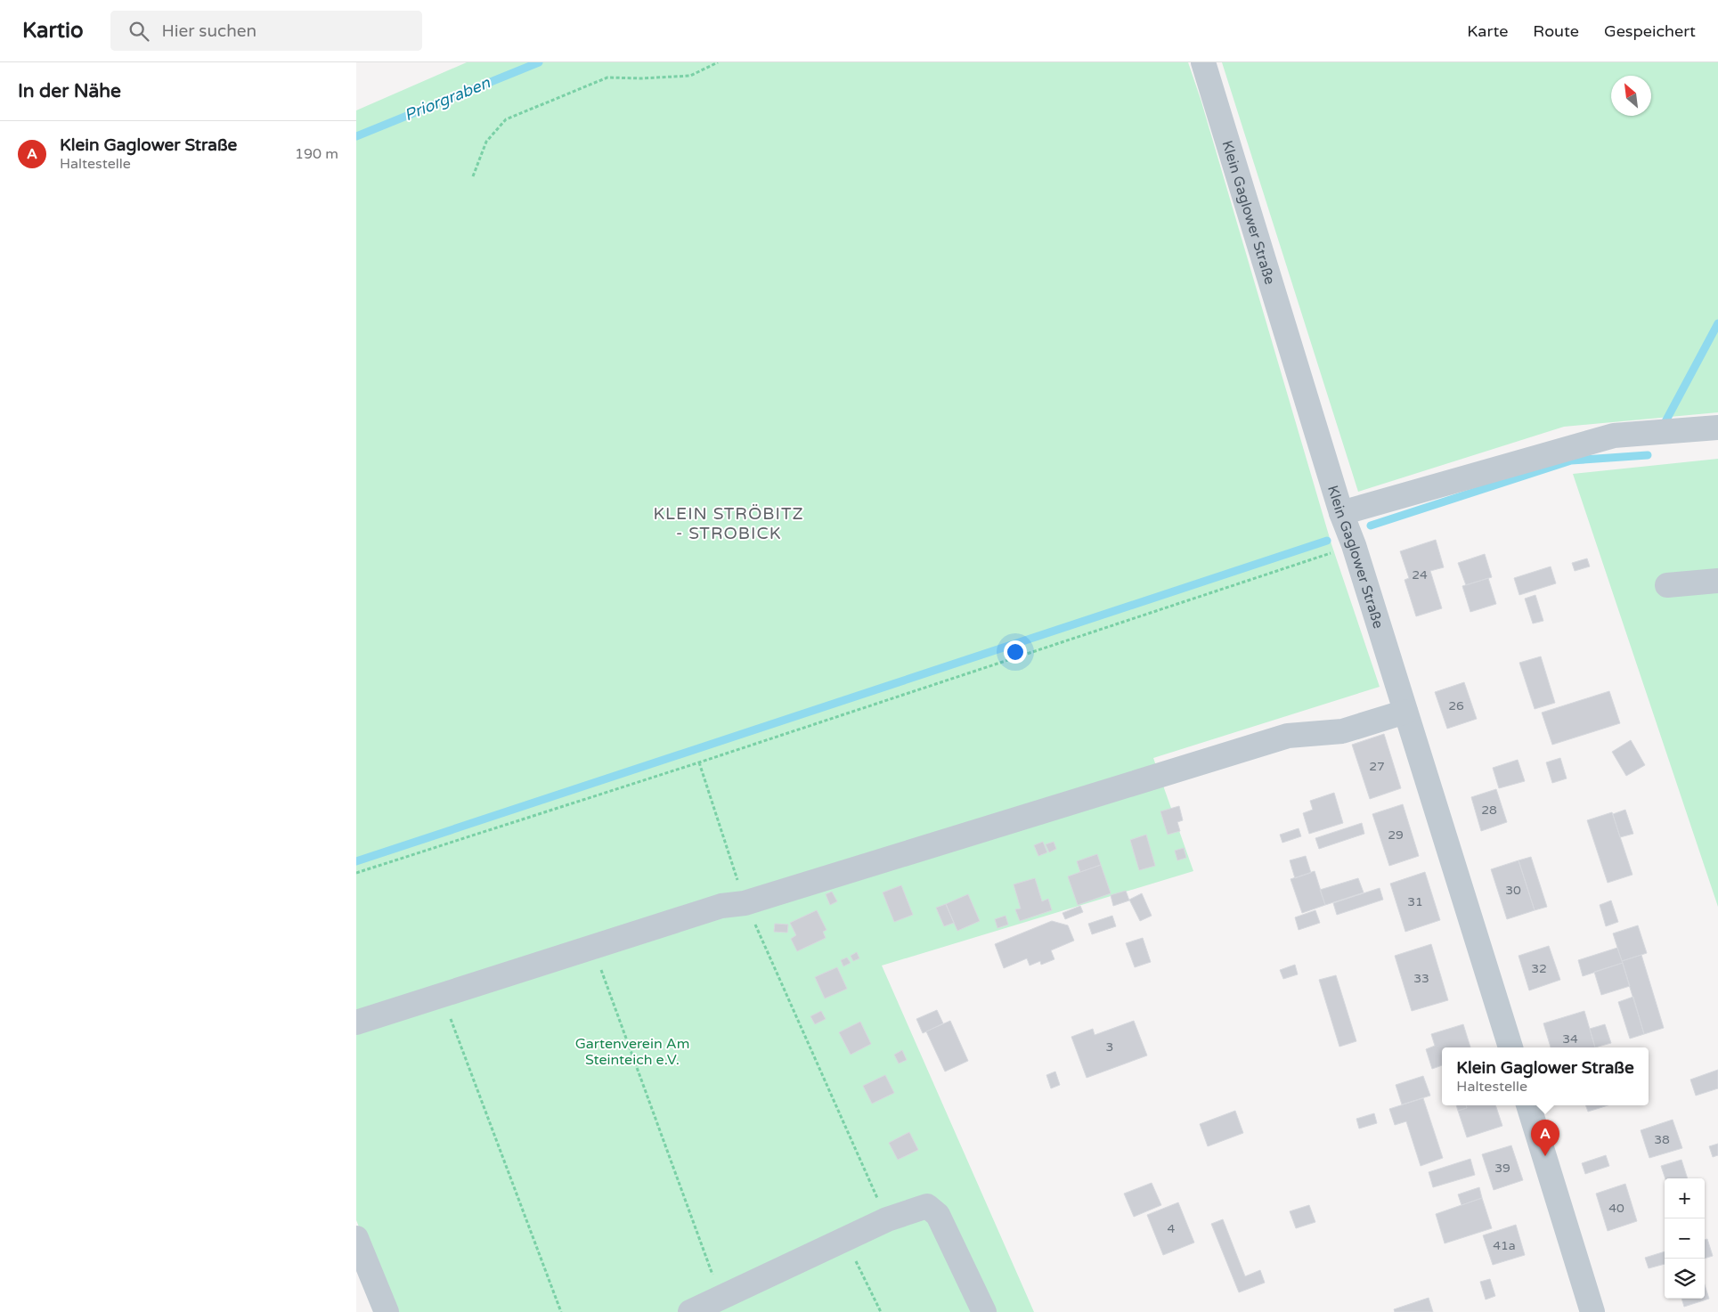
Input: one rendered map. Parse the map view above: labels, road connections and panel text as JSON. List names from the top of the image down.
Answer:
{
  "streets": {
    "street": ["Klein Gaglower Straße"]
  },
  "districts": ["KLEIN STRÖBITZ - STROBICK"],
  "water": ["Priorgraben"],
  "parks": ["Gartenverein Am Steinteich e.V."],
  "house_numbers": [
    "24",
    "26",
    "27",
    "28",
    "29",
    "30",
    "31",
    "32",
    "33",
    "34",
    "3",
    "38",
    "39",
    "40",
    "4",
    "41a"
  ],
  "north": "top left",
  "page": {
    "header": "Kartio",
    "search": "Hier suchen",
    "nav": ["Karte", "Route", "Gespeichert"],
    "heading": "In der Nähe",
    "list": [
      {
        "mark": "A",
        "name": "Klein Gaglower Straße",
        "note": "Haltestelle",
        "value": "190 m"
      }
    ],
    "popup": ["Klein Gaglower Straße", "Haltestelle"],
    "pins": "A",
    "map_buttons": ["+", "−"]
  }
}
